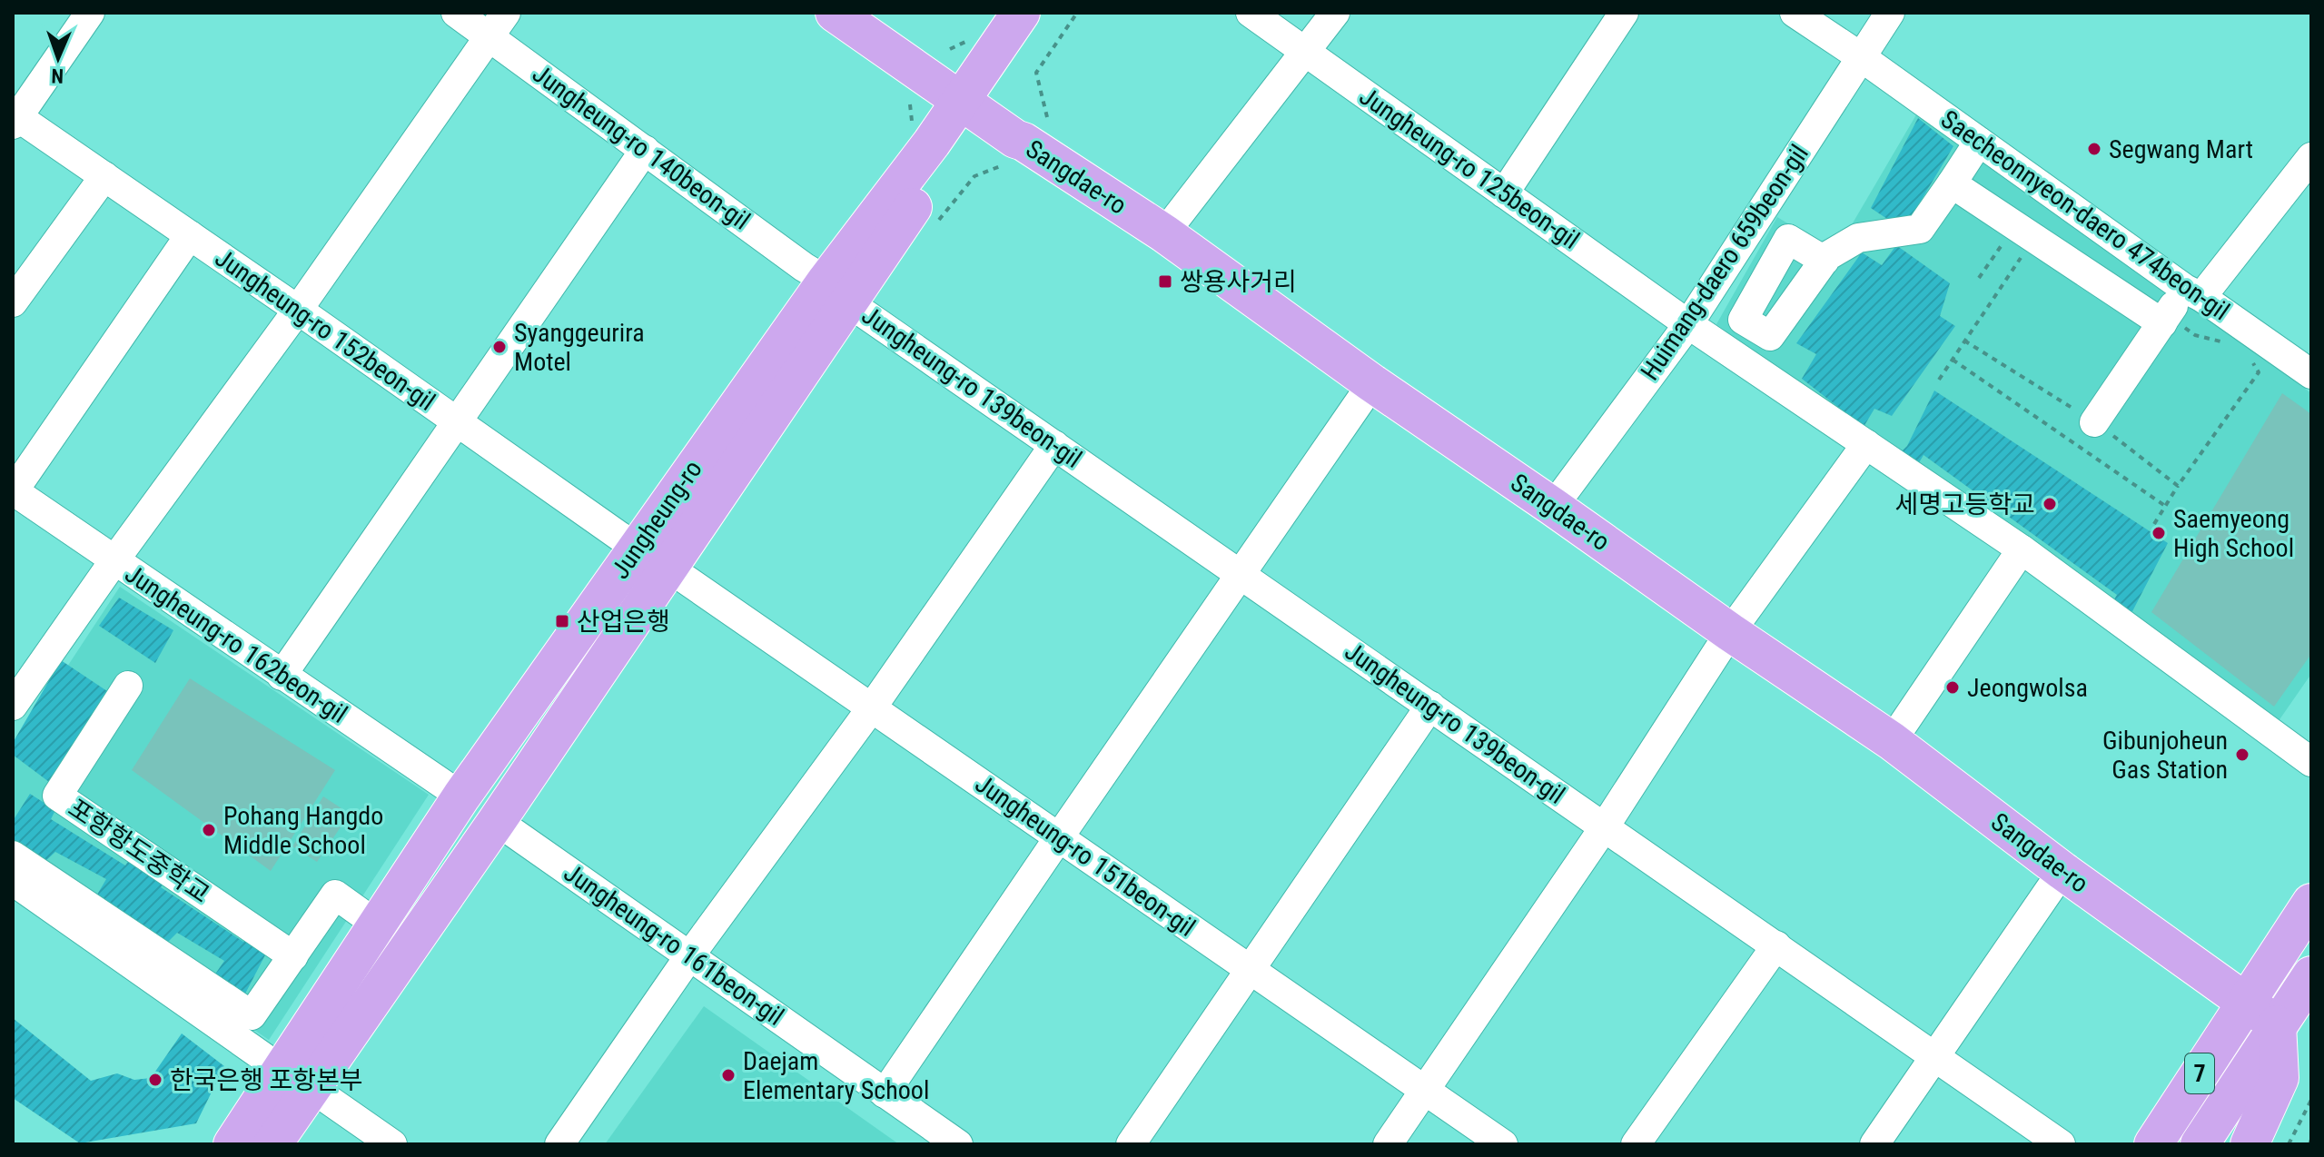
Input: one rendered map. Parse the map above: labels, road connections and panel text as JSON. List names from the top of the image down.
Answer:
{
  "streets": {
    "main road": ["Sangdae-ro", "Jungheung-ro", "7"],
    "street": [
      "Jungheung-ro 140beon-gil",
      "Jungheung-ro 125beon-gil",
      "Saecheonnyeon-daero 474beon-gil",
      "Huimang-daero 659beon-gil",
      "Jungheung-ro 152beon-gil",
      "Jungheung-ro 139beon-gil",
      "Jungheung-ro 162beon-gil",
      "포항항도중학교",
      "Jungheung-ro 151beon-gil",
      "Jungheung-ro 161beon-gil"
    ]
  },
  "crossings": [
    ["Jungheung-ro 140beon-gil", "Jungheung-ro 139beon-gil"],
    ["Jungheung-ro 140beon-gil", "Jungheung-ro"],
    ["Jungheung-ro 125beon-gil", "Huimang-daero 659beon-gil"],
    ["Sangdae-ro", "Huimang-daero 659beon-gil"],
    ["Sangdae-ro", "Jungheung-ro"],
    ["Sangdae-ro", "7"],
    ["Saecheonnyeon-daero 474beon-gil", "Huimang-daero 659beon-gil"],
    ["Jungheung-ro 152beon-gil", "Jungheung-ro"],
    ["Jungheung-ro 139beon-gil", "Jungheung-ro"],
    ["Jungheung-ro", "Jungheung-ro 162beon-gil"],
    ["Jungheung-ro", "Jungheung-ro 151beon-gil"],
    ["Jungheung-ro", "Jungheung-ro 161beon-gil"]
  ],
  "places": {
    "other": [
      "Segwang Mart",
      "Syanggeurira Motel",
      "세명고등학교",
      "Saemyeong High School",
      "Jeongwolsa",
      "Gibunjoheun Gas Station",
      "Pohang Hangdo Middle School",
      "Daejam Elementary School",
      "한국은행 포항본부"
    ],
    "transit": ["쌍용사거리", "산업은행"]
  },
  "north": "bottom"
}
